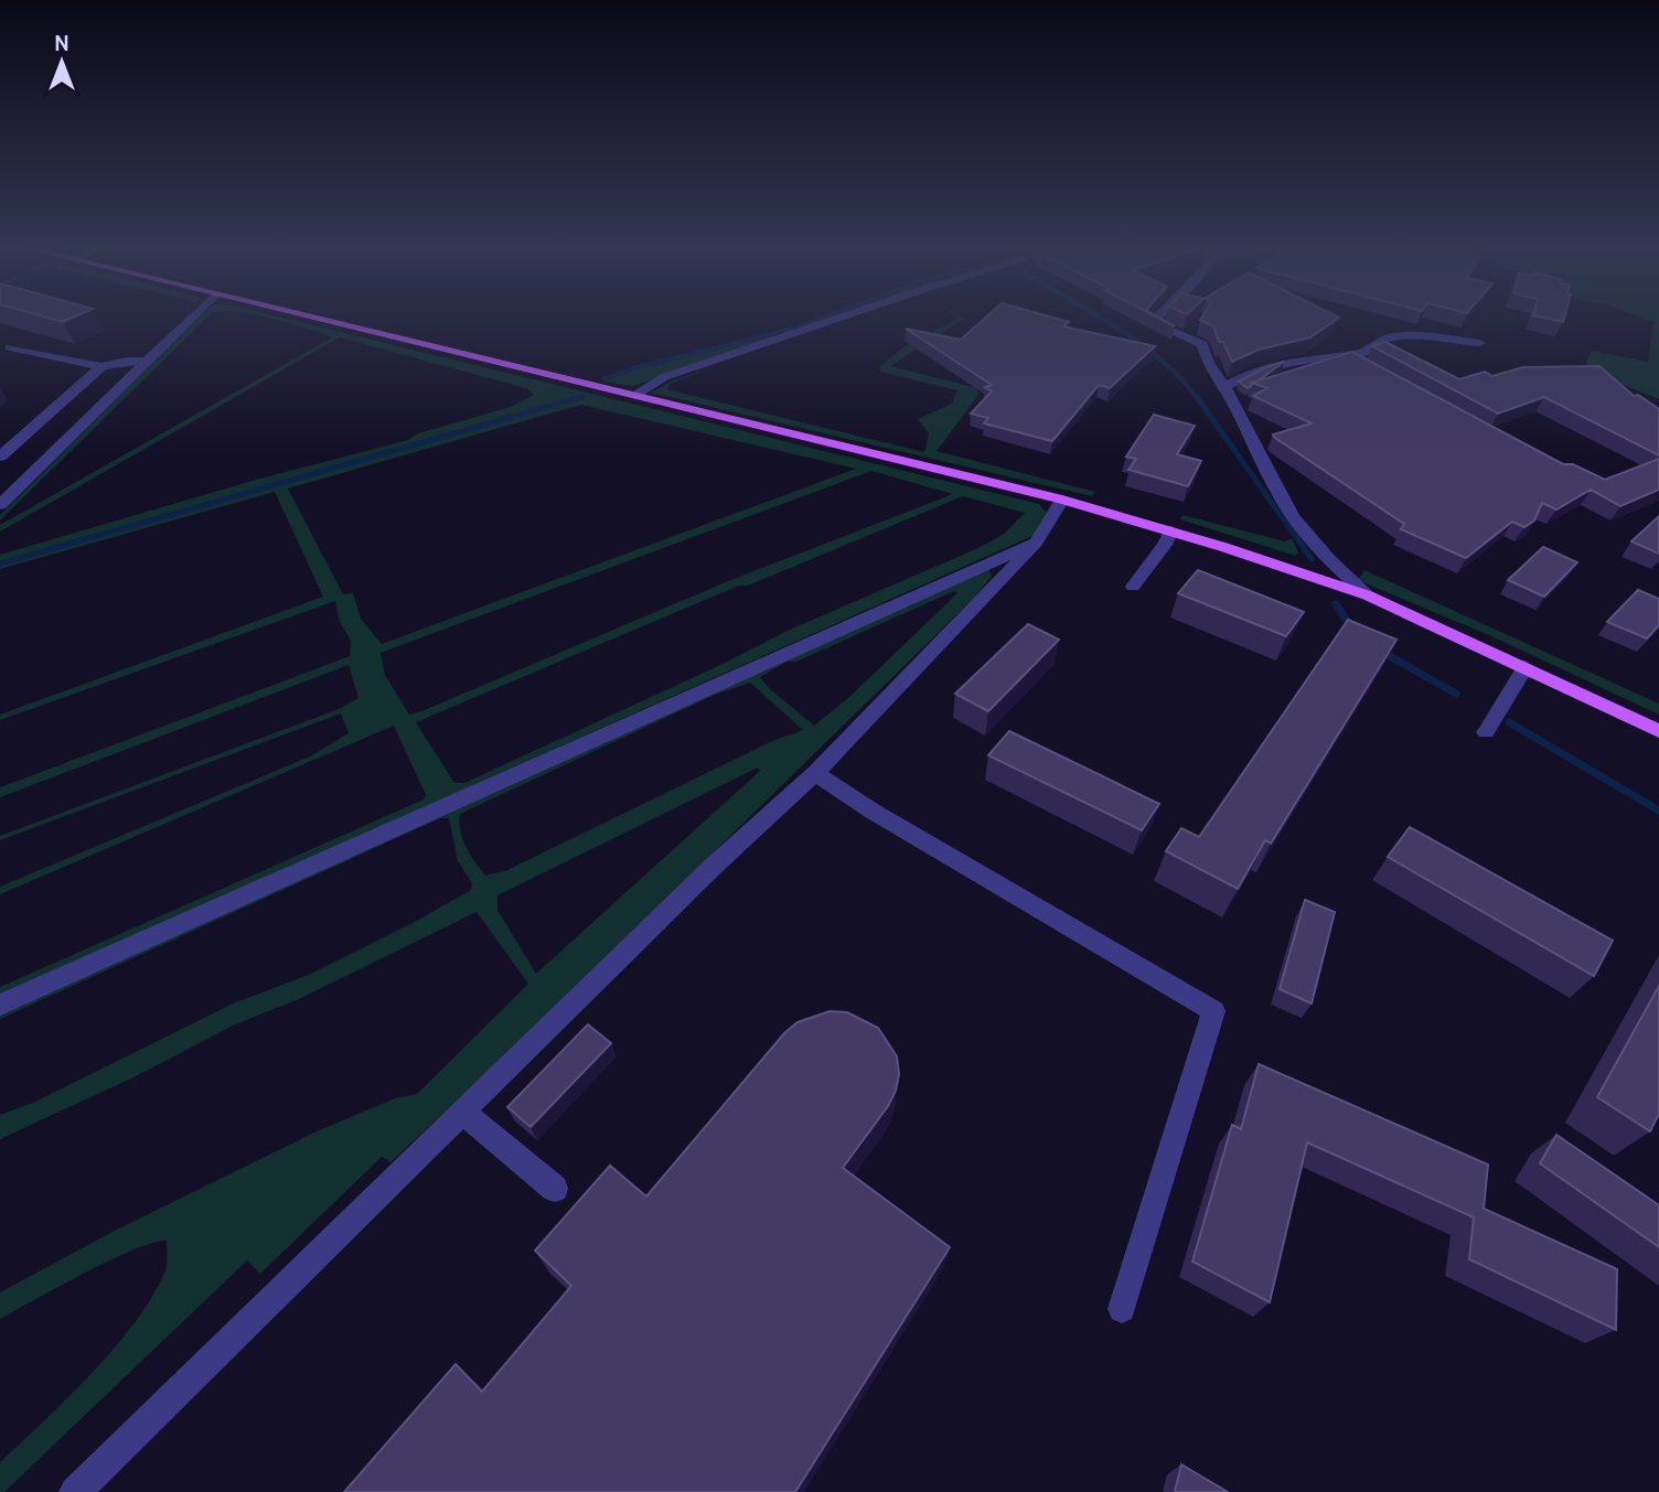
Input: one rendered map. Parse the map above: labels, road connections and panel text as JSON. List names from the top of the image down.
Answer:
{
  "north": "top"
}
